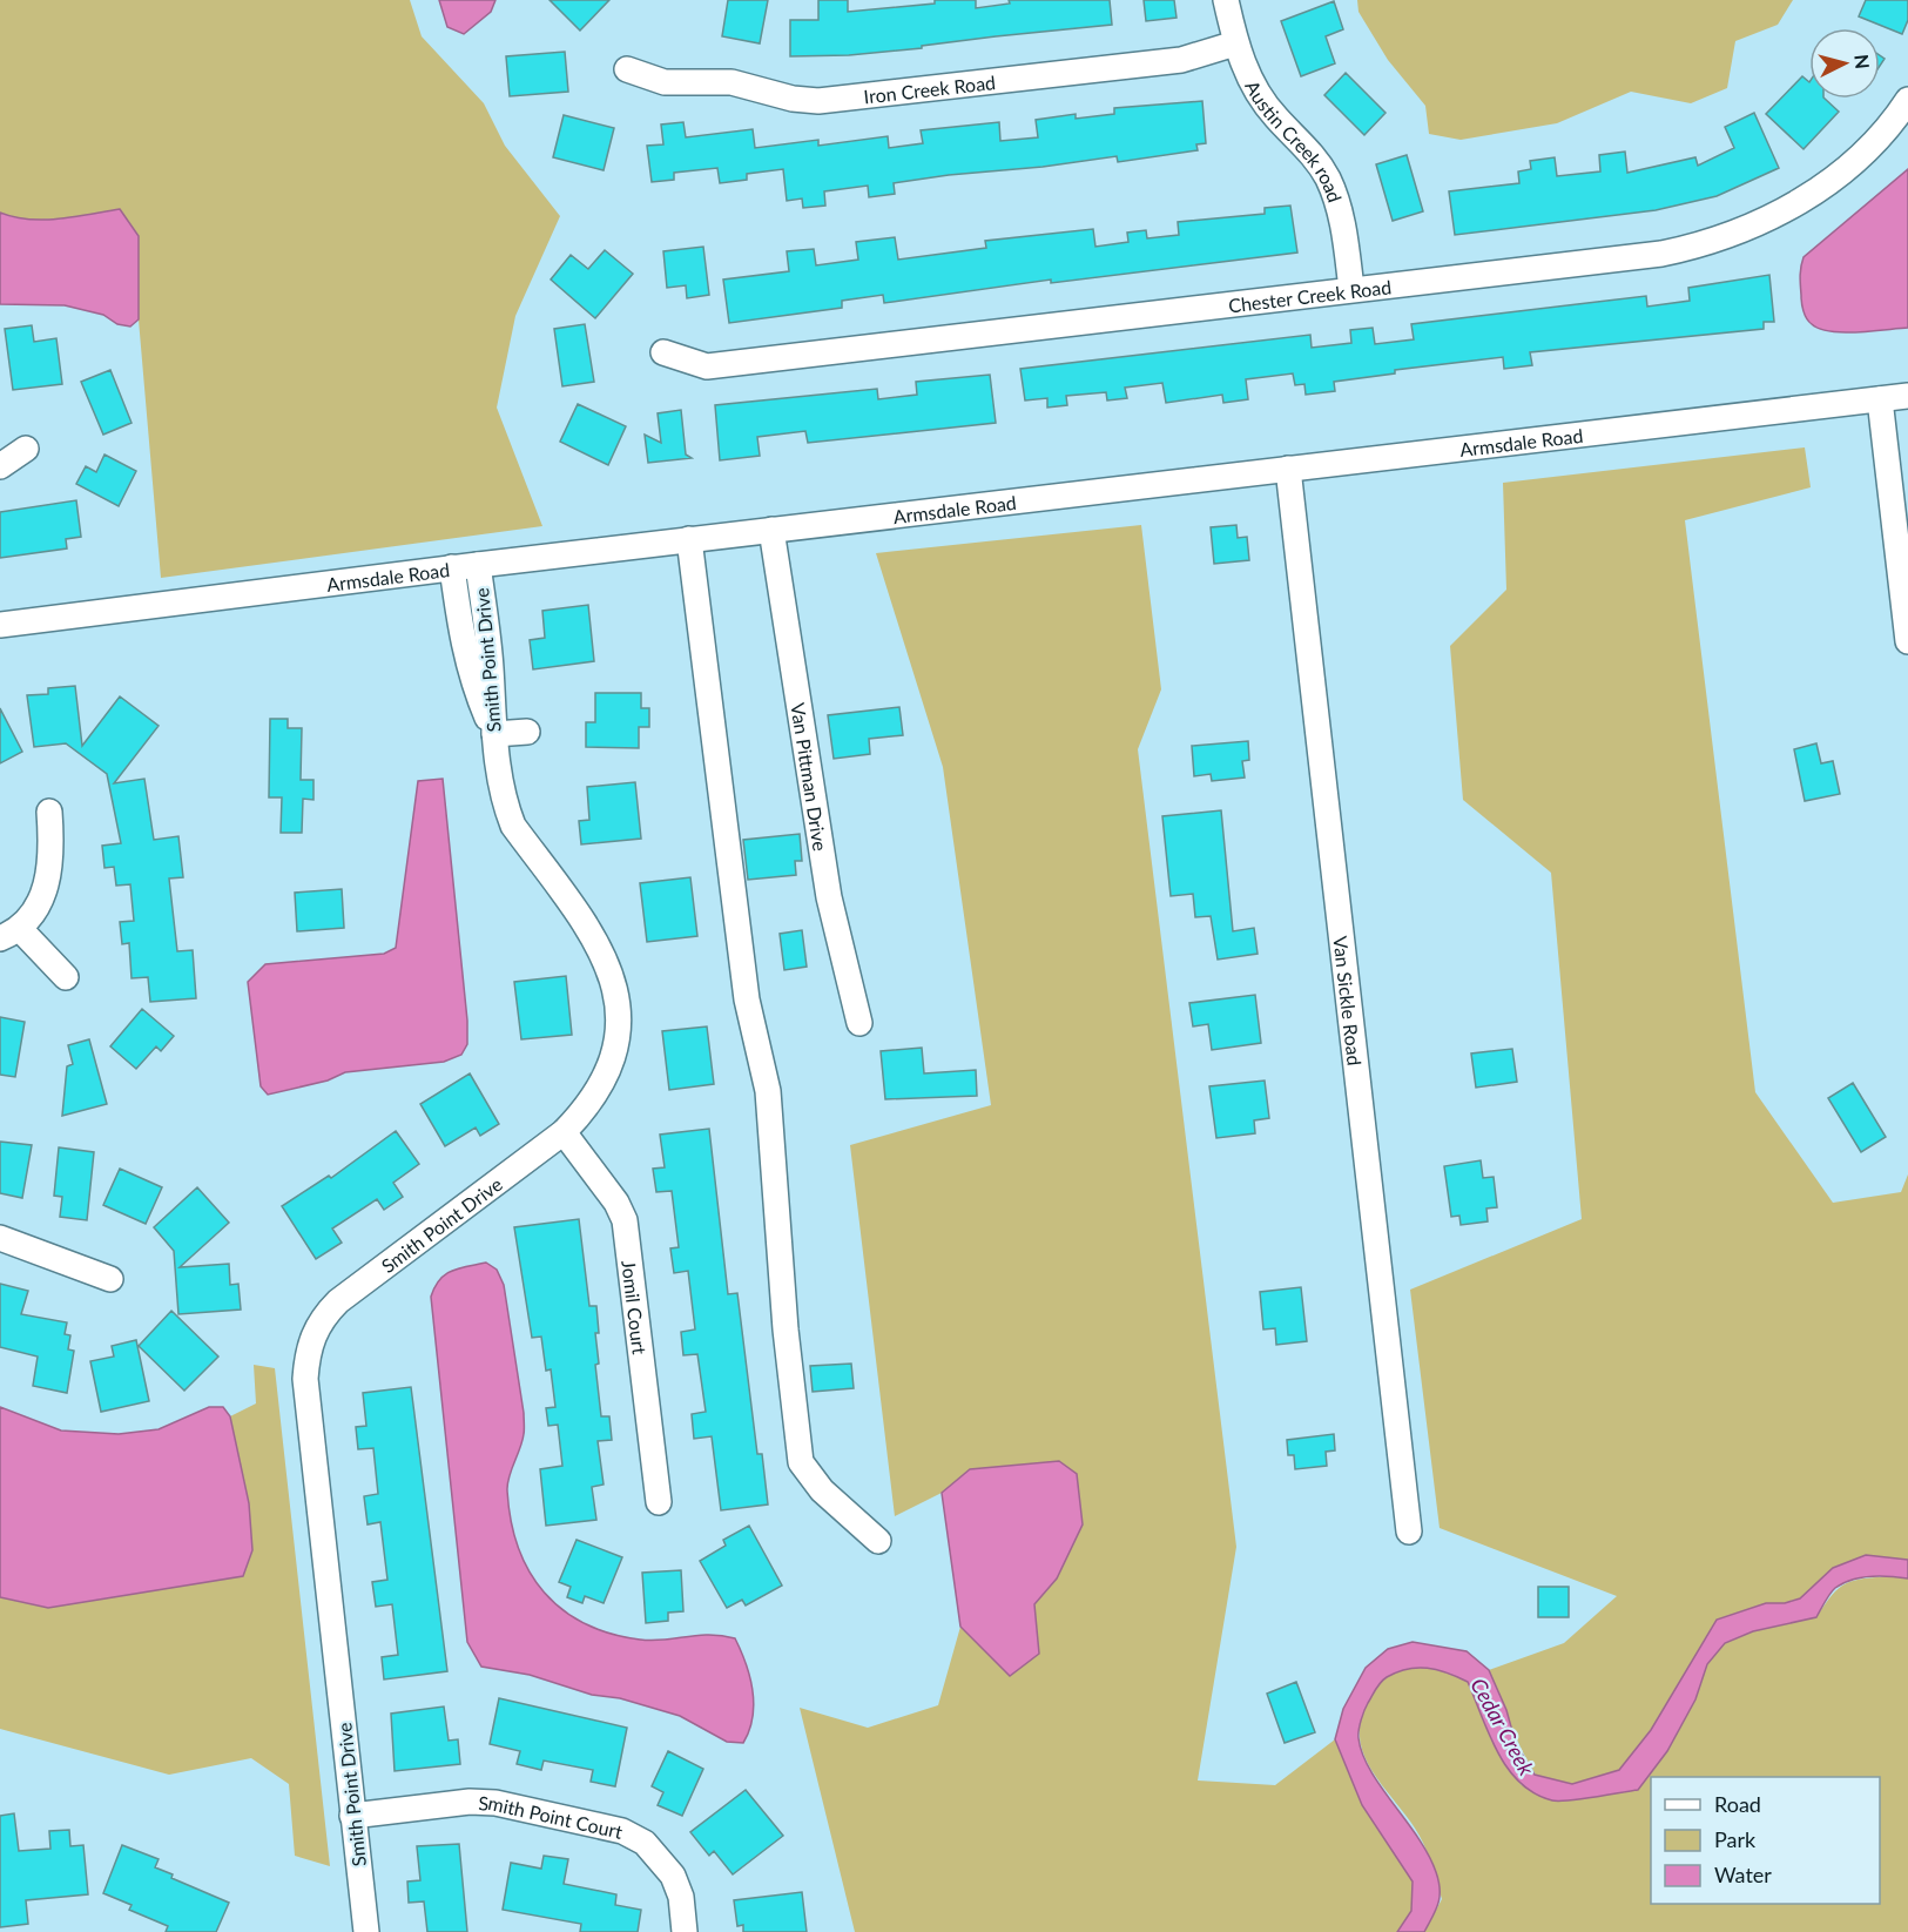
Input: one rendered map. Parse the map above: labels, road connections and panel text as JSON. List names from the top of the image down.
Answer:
{
  "streets": {
    "street": [
      "Iron Creek Road",
      "Austin Creek road",
      "Chester Creek Road",
      "Armsdale Road",
      "Smith Point Drive",
      "Van Pittman Drive",
      "Van Sickle Road",
      "Jomil Court",
      "Smith Point Court"
    ]
  },
  "crossings": [
    ["Iron Creek Road", "Austin Creek road"],
    ["Austin Creek road", "Chester Creek Road"],
    ["Armsdale Road", "Smith Point Drive"],
    ["Armsdale Road", "Van Pittman Drive"],
    ["Armsdale Road", "Van Sickle Road"],
    ["Smith Point Drive", "Jomil Court"],
    ["Smith Point Drive", "Smith Point Court"]
  ],
  "water": ["Cedar Creek"],
  "legend": ["Road", "Park", "Water"],
  "north": "right"
}
